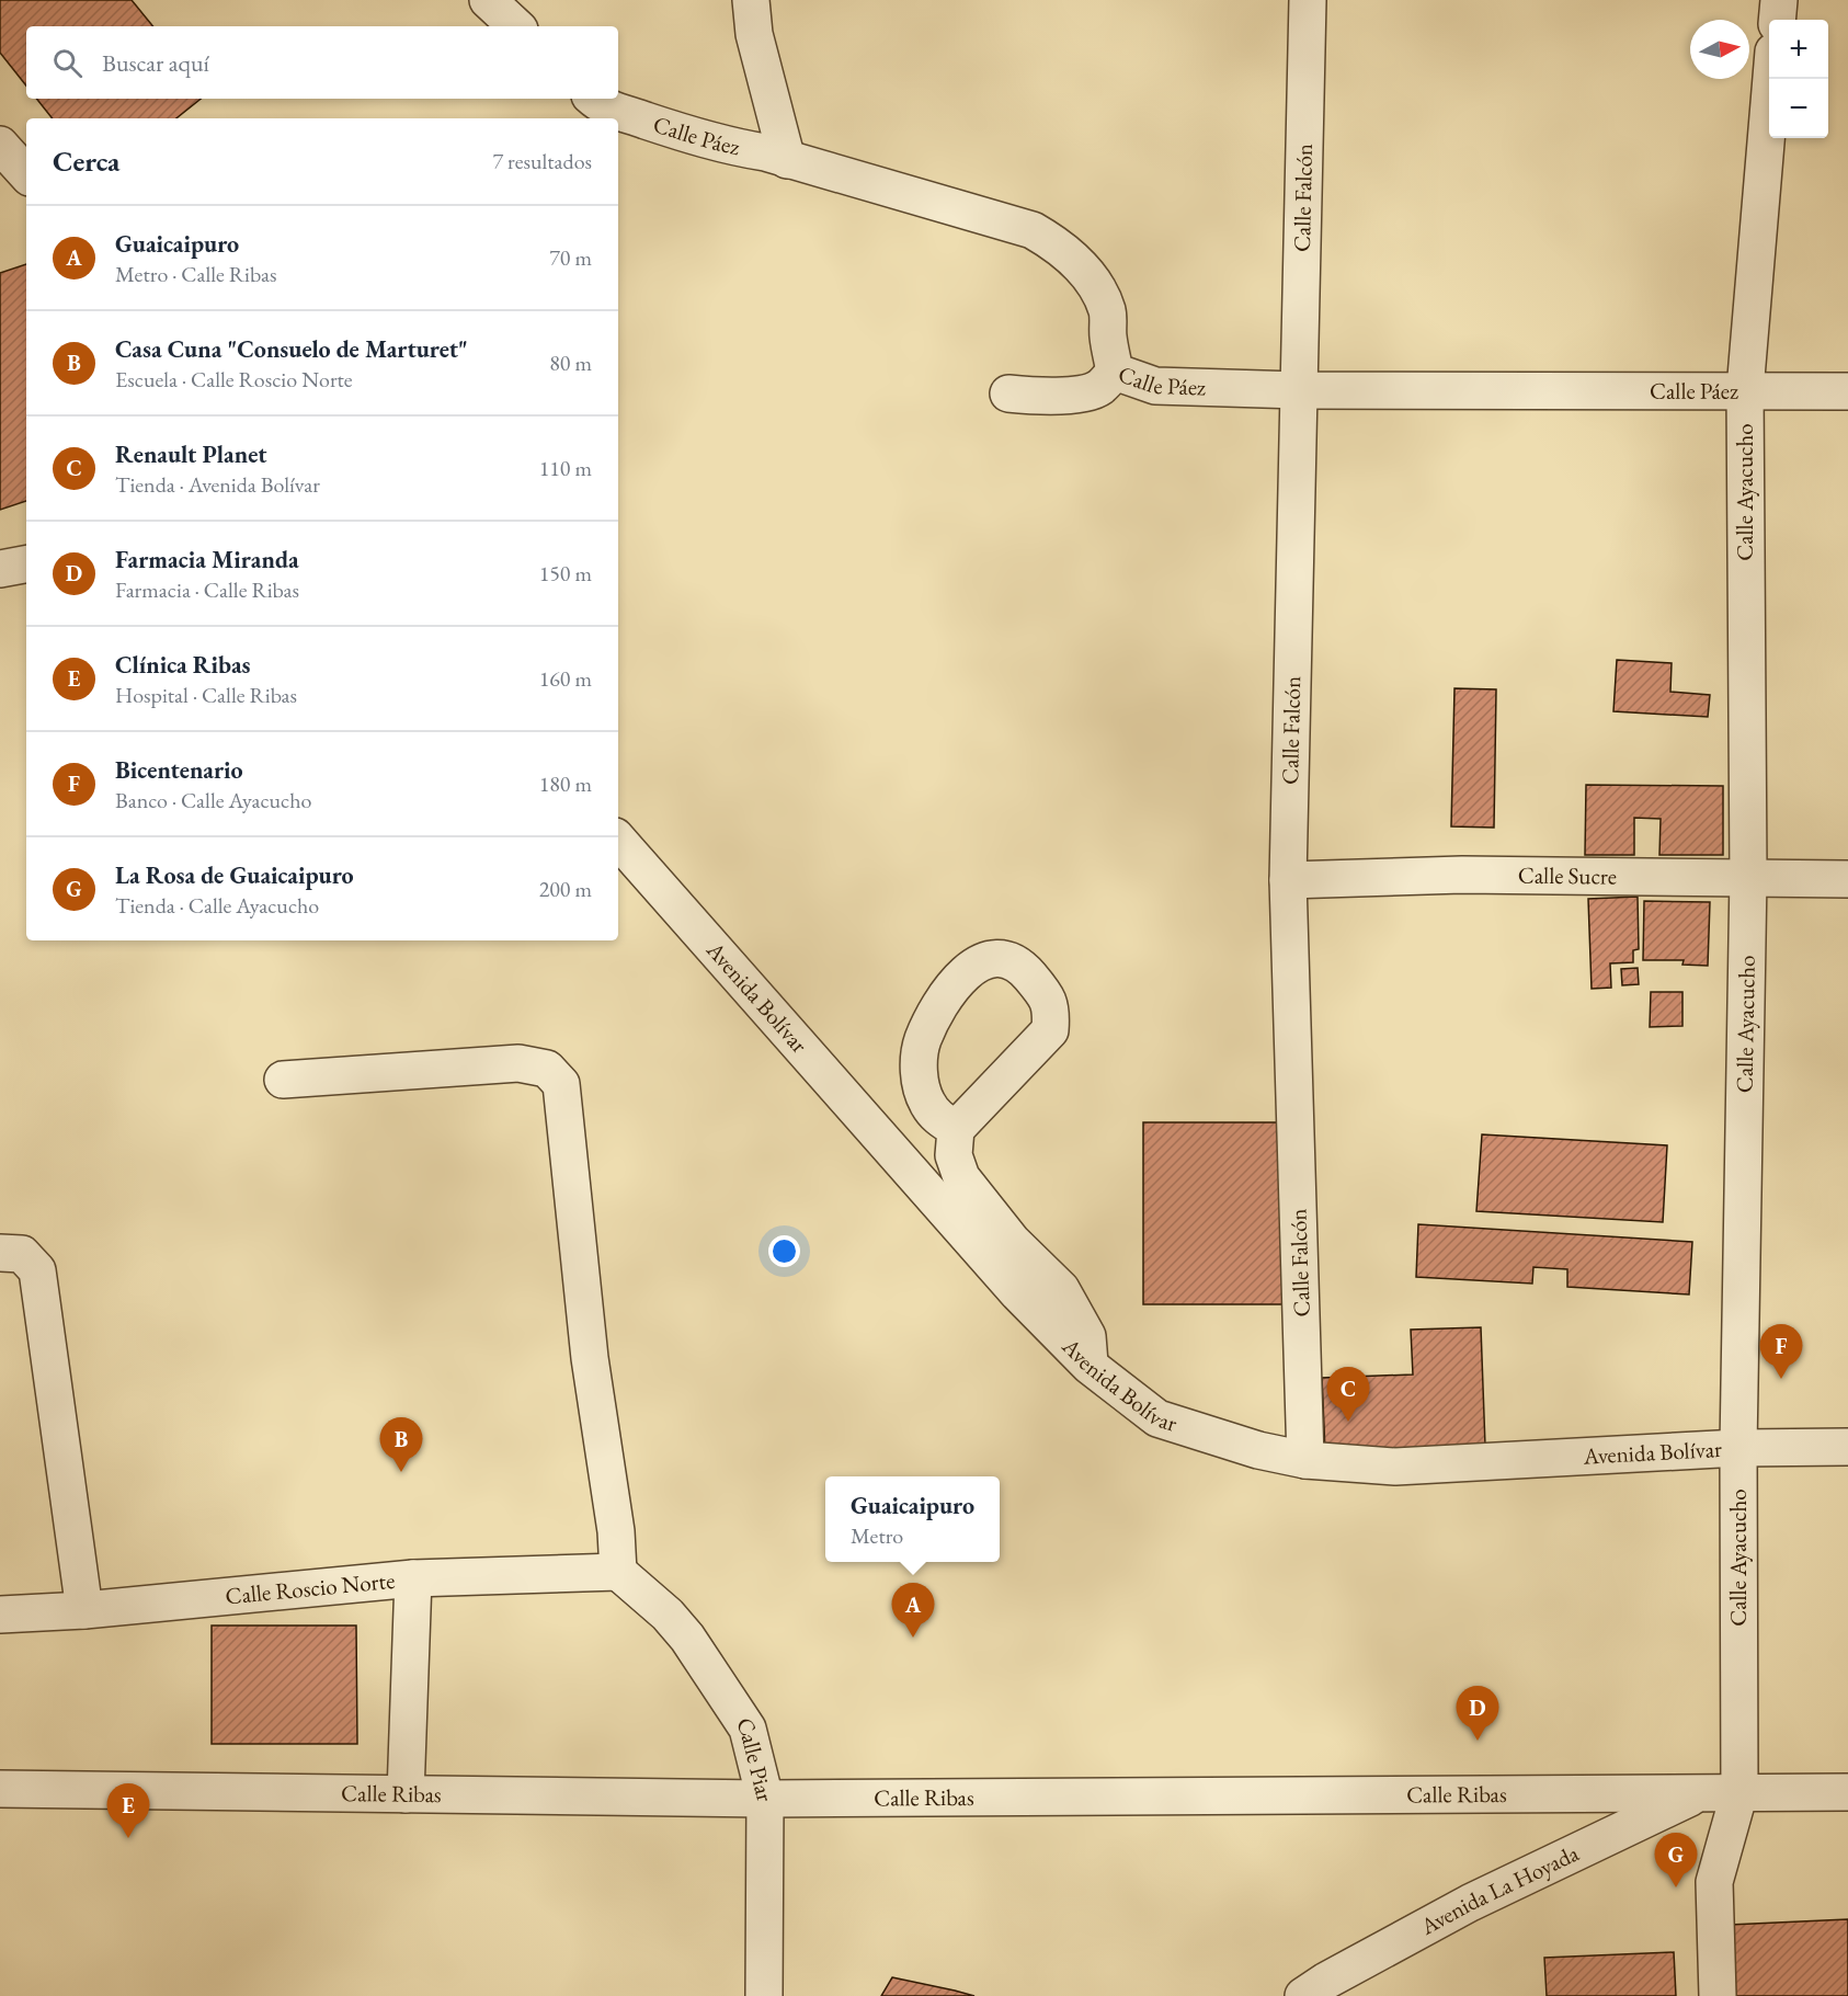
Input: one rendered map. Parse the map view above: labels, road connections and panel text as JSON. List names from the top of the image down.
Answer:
{
  "streets": {
    "street": [
      "Calle Páez",
      "Calle Falcón",
      "Calle Ayacucho",
      "Calle Sucre",
      "Avenida Bolívar",
      "Calle Roscio Norte",
      "Calle Piar",
      "Calle Ribas",
      "Avenida La Hoyada"
    ]
  },
  "crossings": [
    ["Calle Páez", "Calle Falcón"],
    ["Calle Páez", "Calle Ayacucho"],
    ["Calle Falcón", "Calle Sucre"],
    ["Calle Falcón", "Avenida Bolívar"],
    ["Calle Ayacucho", "Calle Sucre"],
    ["Calle Ayacucho", "Avenida Bolívar"],
    ["Calle Ayacucho", "Calle Ribas"],
    ["Calle Roscio Norte", "Calle Piar"],
    ["Calle Piar", "Calle Ribas"],
    ["Calle Ribas", "Avenida La Hoyada"]
  ],
  "north": "right",
  "page": {
    "map_buttons": ["+", "−"],
    "search": "Buscar aquí",
    "heading": ["Cerca", "7 resultados"],
    "list": [
      {
        "mark": "A",
        "name": "Guaicaipuro",
        "note": "Metro · Calle Ribas",
        "value": "70 m"
      },
      {
        "mark": "B",
        "name": "Casa Cuna \"Consuelo de Marturet\"",
        "note": "Escuela · Calle Roscio Norte",
        "value": "80 m"
      },
      {
        "mark": "C",
        "name": "Renault Planet",
        "note": "Tienda · Avenida Bolívar",
        "value": "110 m"
      },
      {
        "mark": "D",
        "name": "Farmacia Miranda",
        "note": "Farmacia · Calle Ribas",
        "value": "150 m"
      },
      {
        "mark": "E",
        "name": "Clínica Ribas",
        "note": "Hospital · Calle Ribas",
        "value": "160 m"
      },
      {
        "mark": "F",
        "name": "Bicentenario",
        "note": "Banco · Calle Ayacucho",
        "value": "180 m"
      },
      {
        "mark": "G",
        "name": "La Rosa de Guaicaipuro",
        "note": "Tienda · Calle Ayacucho",
        "value": "200 m"
      }
    ],
    "pins": [
      "F",
      "C",
      "B",
      "A",
      "D",
      "E",
      "G"
    ],
    "popup": ["Guaicaipuro", "Metro"]
  }
}
